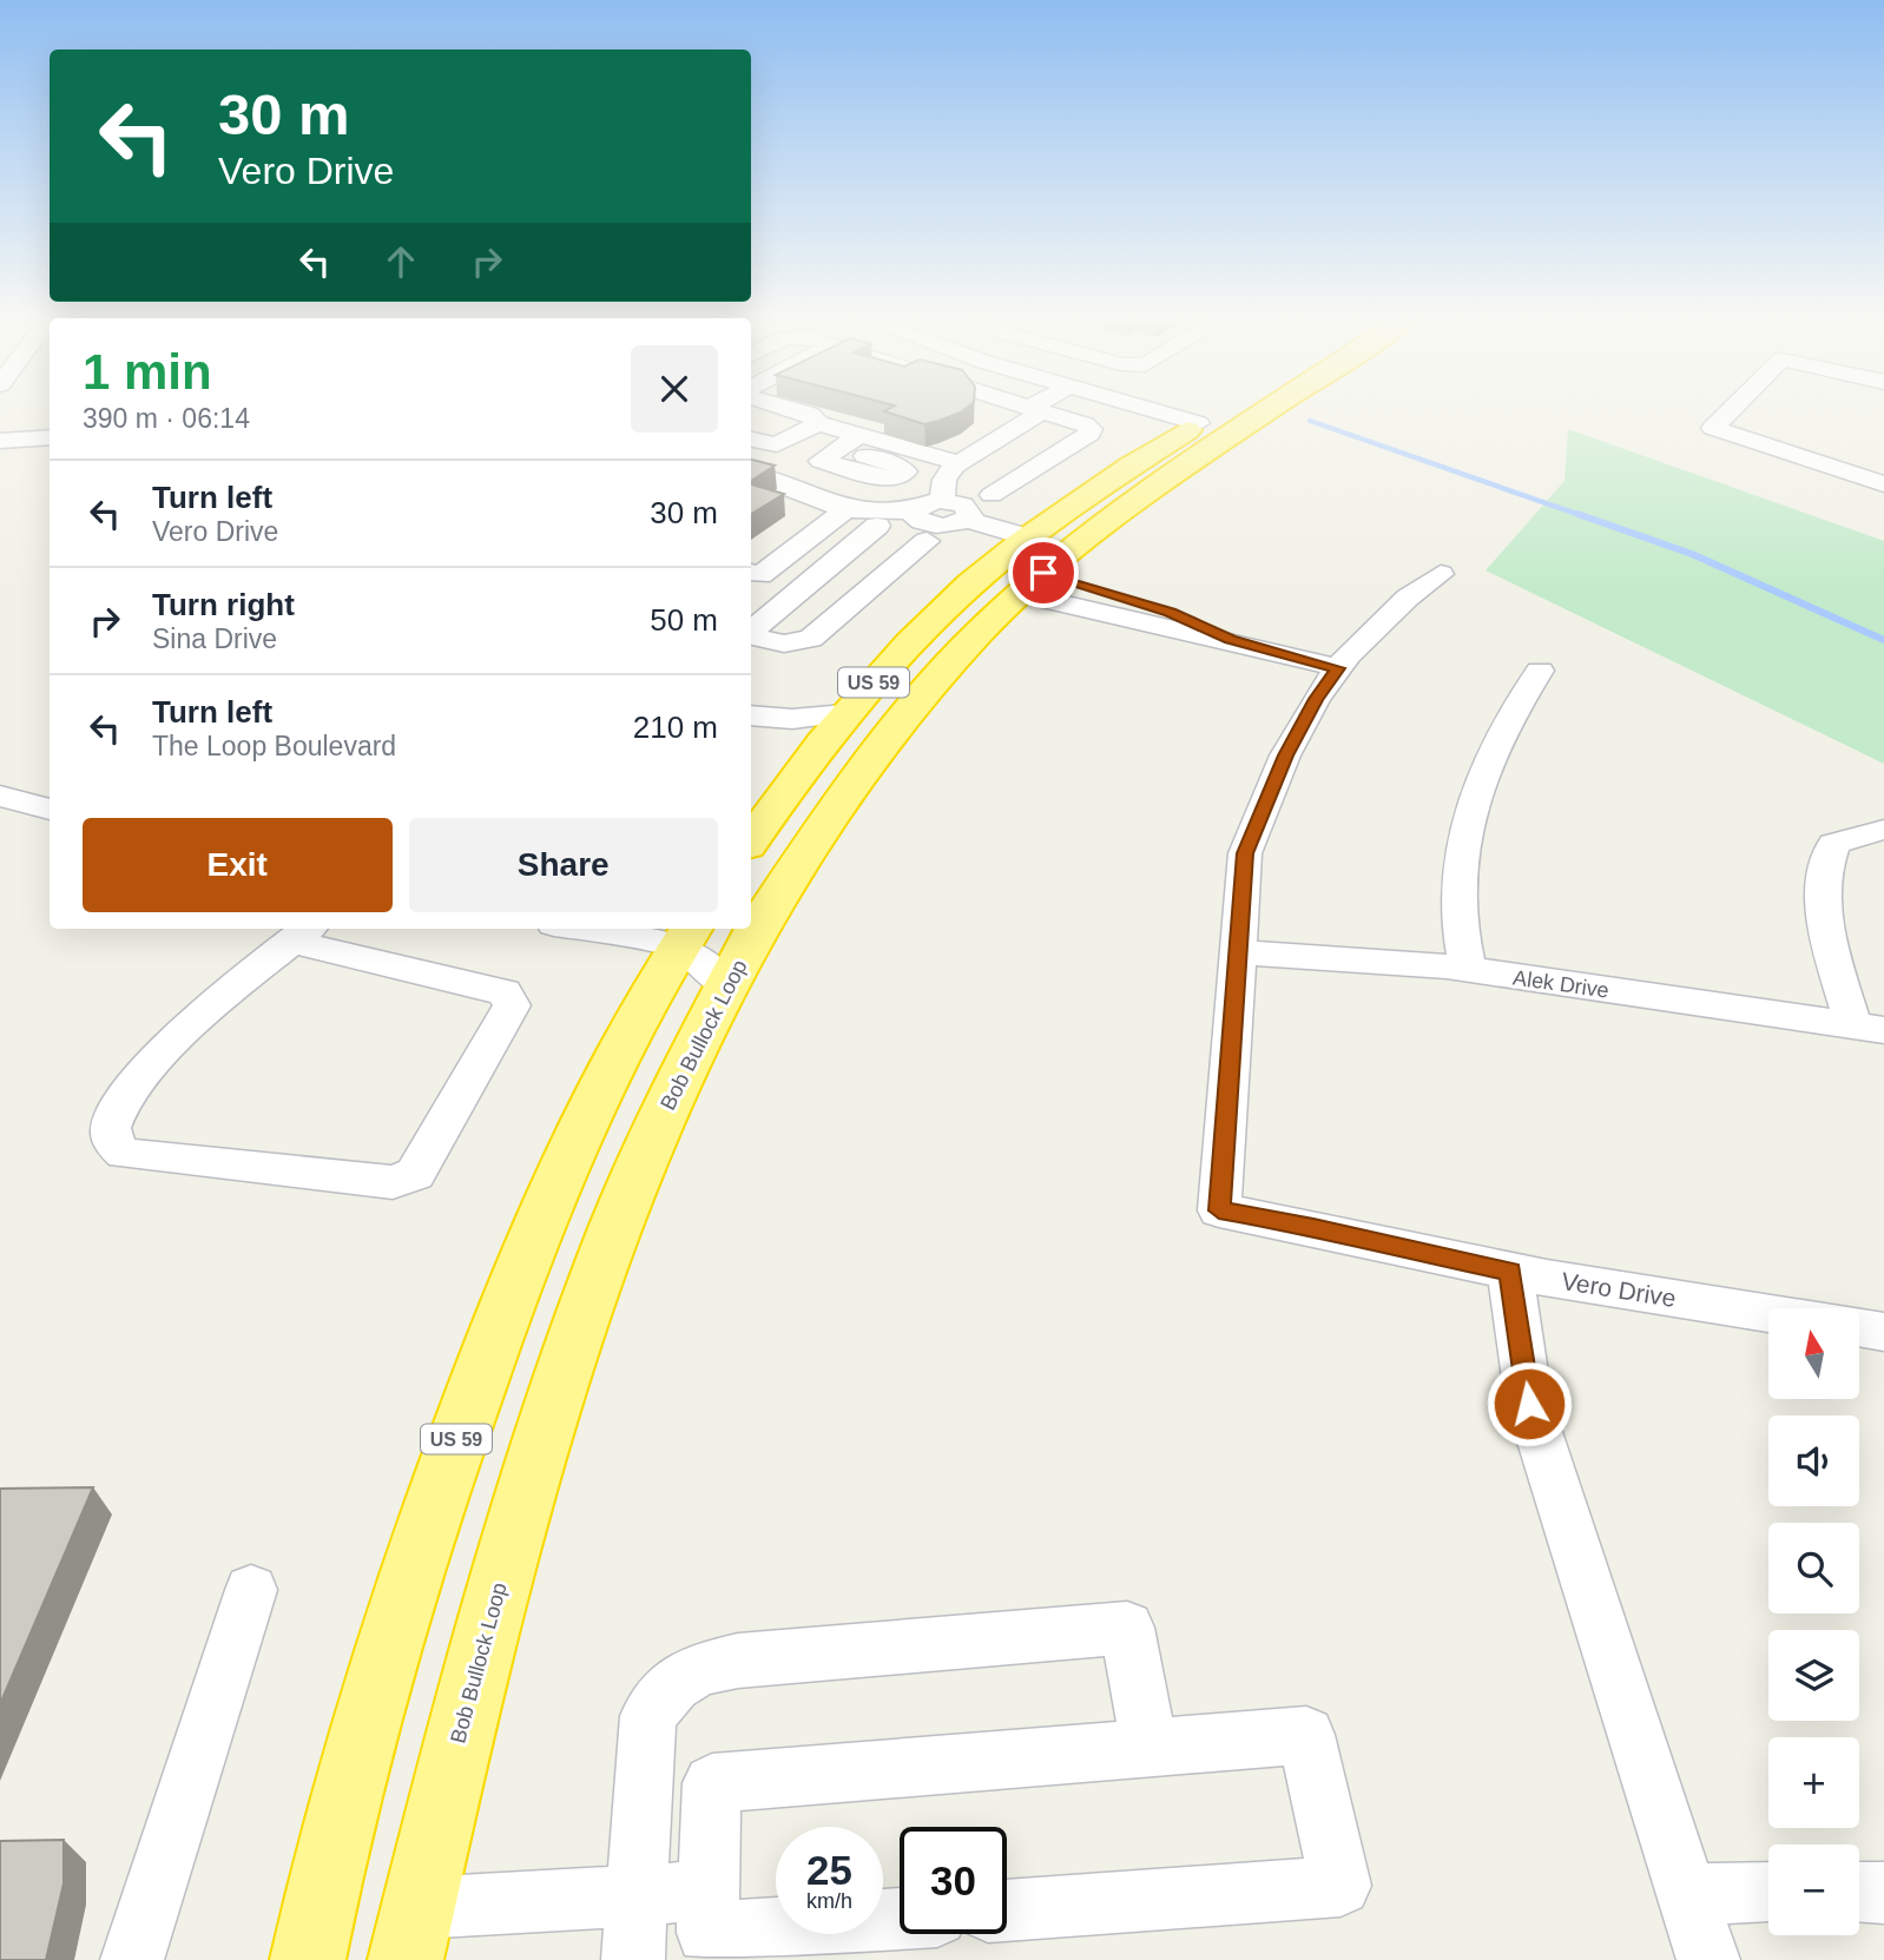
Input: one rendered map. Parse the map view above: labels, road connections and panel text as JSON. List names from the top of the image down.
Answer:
{
  "streets": {
    "highway": ["US 59", "Bob Bullock Loop"],
    "street": ["Alek Drive", "Vero Drive"]
  },
  "crossings": [
    ["Alek Drive", "Vero Drive"]
  ],
  "north": "top",
  "page": {
    "turn": ["30 m", "Vero Drive"],
    "heading": ["1 min", "390 m · 06:14"],
    "list": [
      {
        "name": "Turn left",
        "note": "Vero Drive",
        "value": "30 m"
      },
      {
        "name": "Turn right",
        "note": "Sina Drive",
        "value": "50 m"
      },
      {
        "name": "Turn left",
        "note": "The Loop Boulevard",
        "value": "210 m"
      }
    ],
    "buttons": ["Exit", "Share"],
    "map_buttons": ["+", "−"],
    "speed": "25 km/h",
    "limit": "30"
  }
}
